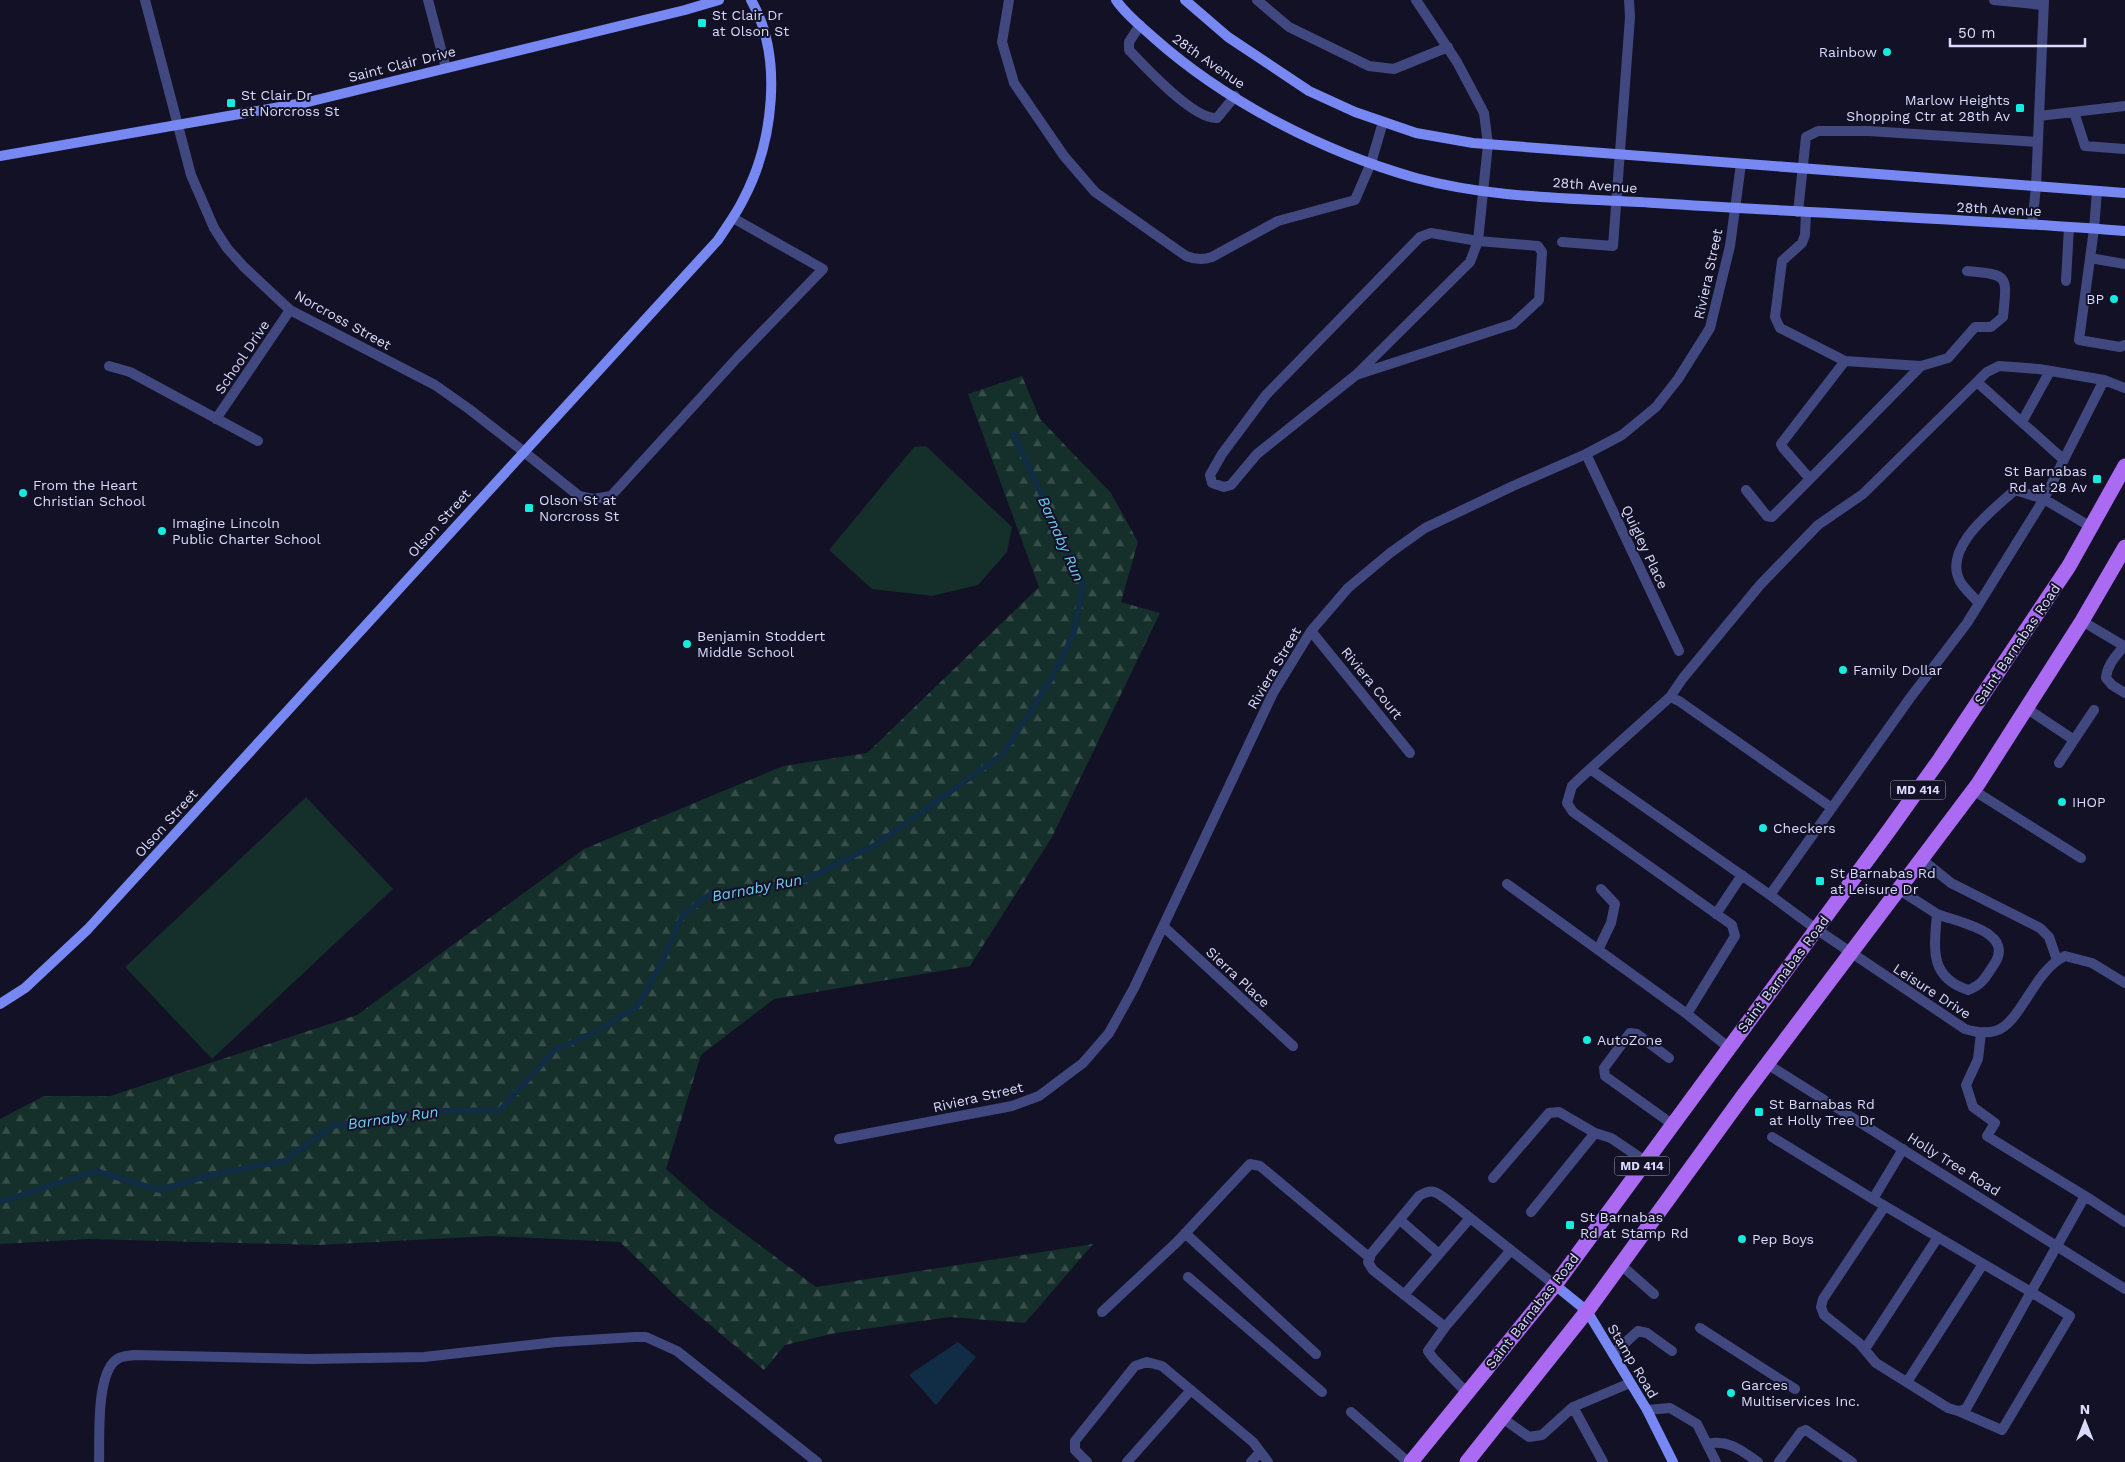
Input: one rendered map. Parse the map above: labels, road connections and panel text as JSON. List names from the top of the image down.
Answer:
{
  "streets": {
    "main road": ["Saint Barnabas Road", "MD 414"],
    "street": [
      "28th Avenue",
      "Saint Clair Drive",
      "Riviera Street",
      "Norcross Street",
      "School Drive",
      "Olson Street",
      "Quigley Place",
      "Riviera Court",
      "Sierra Place",
      "Leisure Drive",
      "Holly Tree Road",
      "Stamp Road"
    ]
  },
  "crossings": [
    ["28th Avenue", "Riviera Street"],
    ["Saint Clair Drive", "Norcross Street"],
    ["Riviera Street", "Quigley Place"],
    ["Riviera Street", "Riviera Court"],
    ["Riviera Street", "Sierra Place"],
    ["Norcross Street", "School Drive"],
    ["Norcross Street", "Olson Street"],
    ["Saint Barnabas Road", "Leisure Drive"],
    ["Saint Barnabas Road", "Stamp Road"],
    ["MD 414", "Leisure Drive"],
    ["MD 414", "Holly Tree Road"],
    ["MD 414", "Stamp Road"]
  ],
  "water": ["Barnaby Run"],
  "places": {
    "transit": [
      "St Clair Dr at Olson St",
      "St Clair Dr at Norcross St",
      "Marlow Heights Shopping Ctr at 28th Av",
      "St Barnabas Rd at 28 Av",
      "Olson St at Norcross St",
      "St Barnabas Rd at Leisure Dr",
      "St Barnabas Rd at Holly Tree Dr",
      "St Barnabas Rd at Stamp Rd"
    ],
    "other": [
      "Rainbow",
      "BP",
      "From the Heart Christian School",
      "Imagine Lincoln Public Charter School",
      "Benjamin Stoddert Middle School",
      "Family Dollar",
      "IHOP",
      "Checkers",
      "AutoZone",
      "Pep Boys",
      "Garces Multiservices Inc."
    ]
  },
  "scale_bar": "50 m",
  "north": "top"
}
